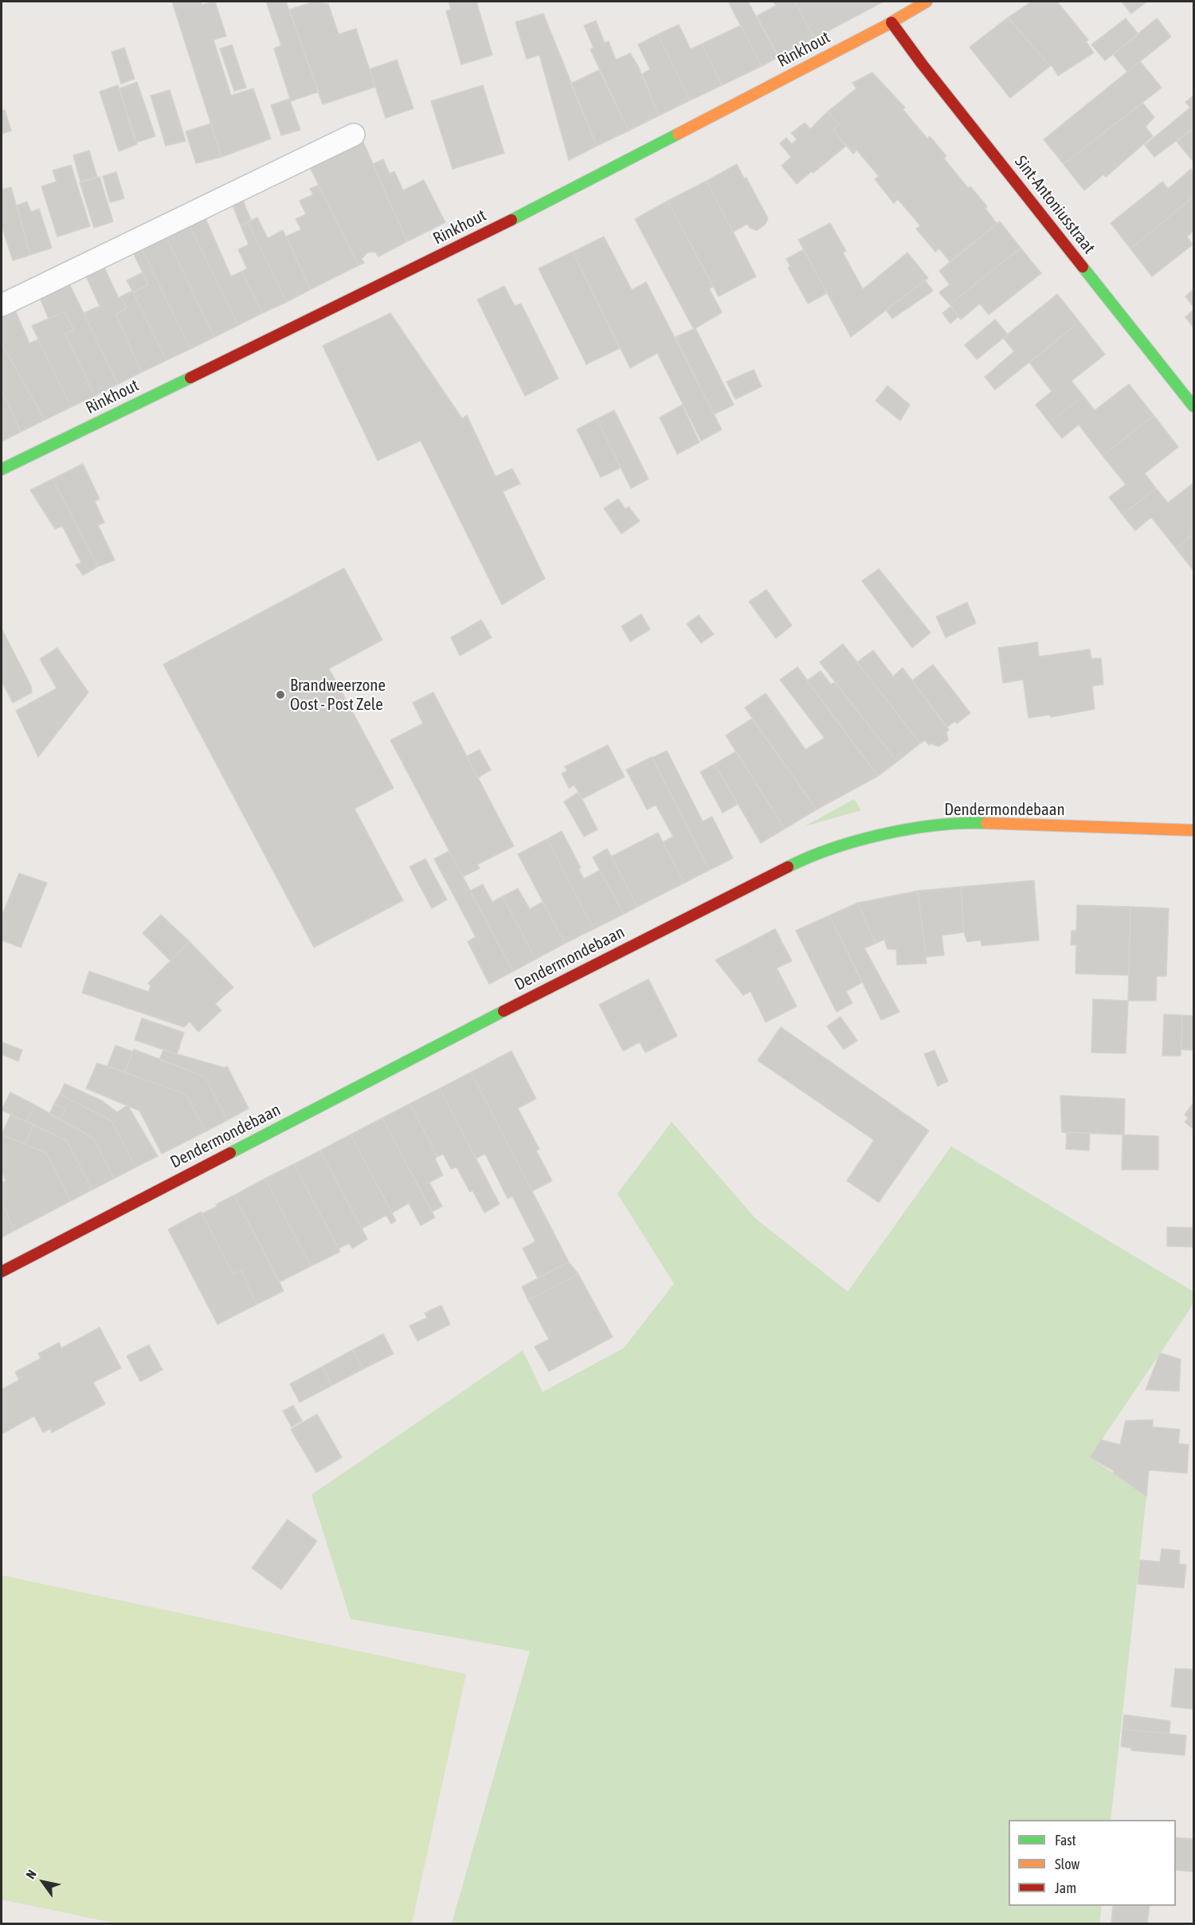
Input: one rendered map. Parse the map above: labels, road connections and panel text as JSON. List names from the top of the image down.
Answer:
{
  "streets": {
    "street": ["Rinkhout", "Sint-Antoniusstraat", "Dendermondebaan"]
  },
  "crossings": [
    ["Rinkhout", "Sint-Antoniusstraat"]
  ],
  "places": ["Brandweerzone Oost - Post Zele"],
  "legend": ["Fast", "Slow", "Jam"],
  "north": "top left"
}
